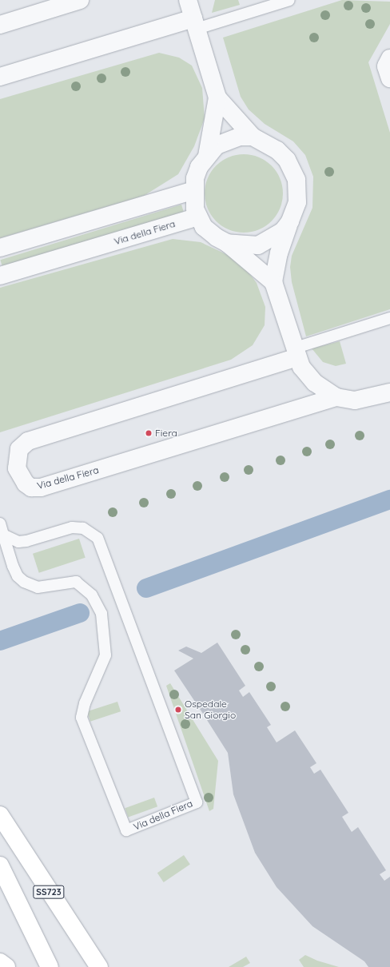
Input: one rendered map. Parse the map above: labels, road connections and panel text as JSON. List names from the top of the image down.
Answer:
{
  "streets": {
    "highway": ["SS723"],
    "street": ["Via della Fiera"]
  },
  "places": ["Fiera", "Ospedale San Giorgio"]
}
